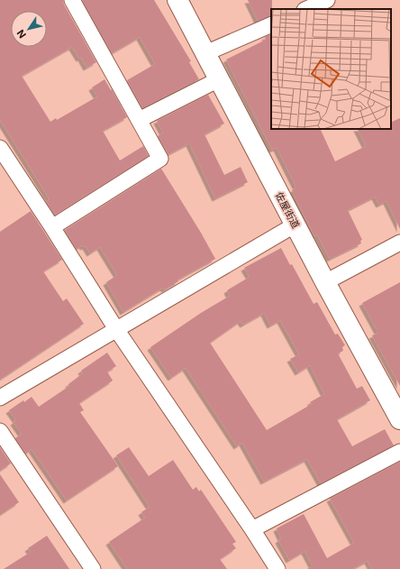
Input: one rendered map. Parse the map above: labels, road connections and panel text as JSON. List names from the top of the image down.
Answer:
{
  "streets": {
    "street": ["佐屋街道"]
  },
  "north": "bottom left"
}
